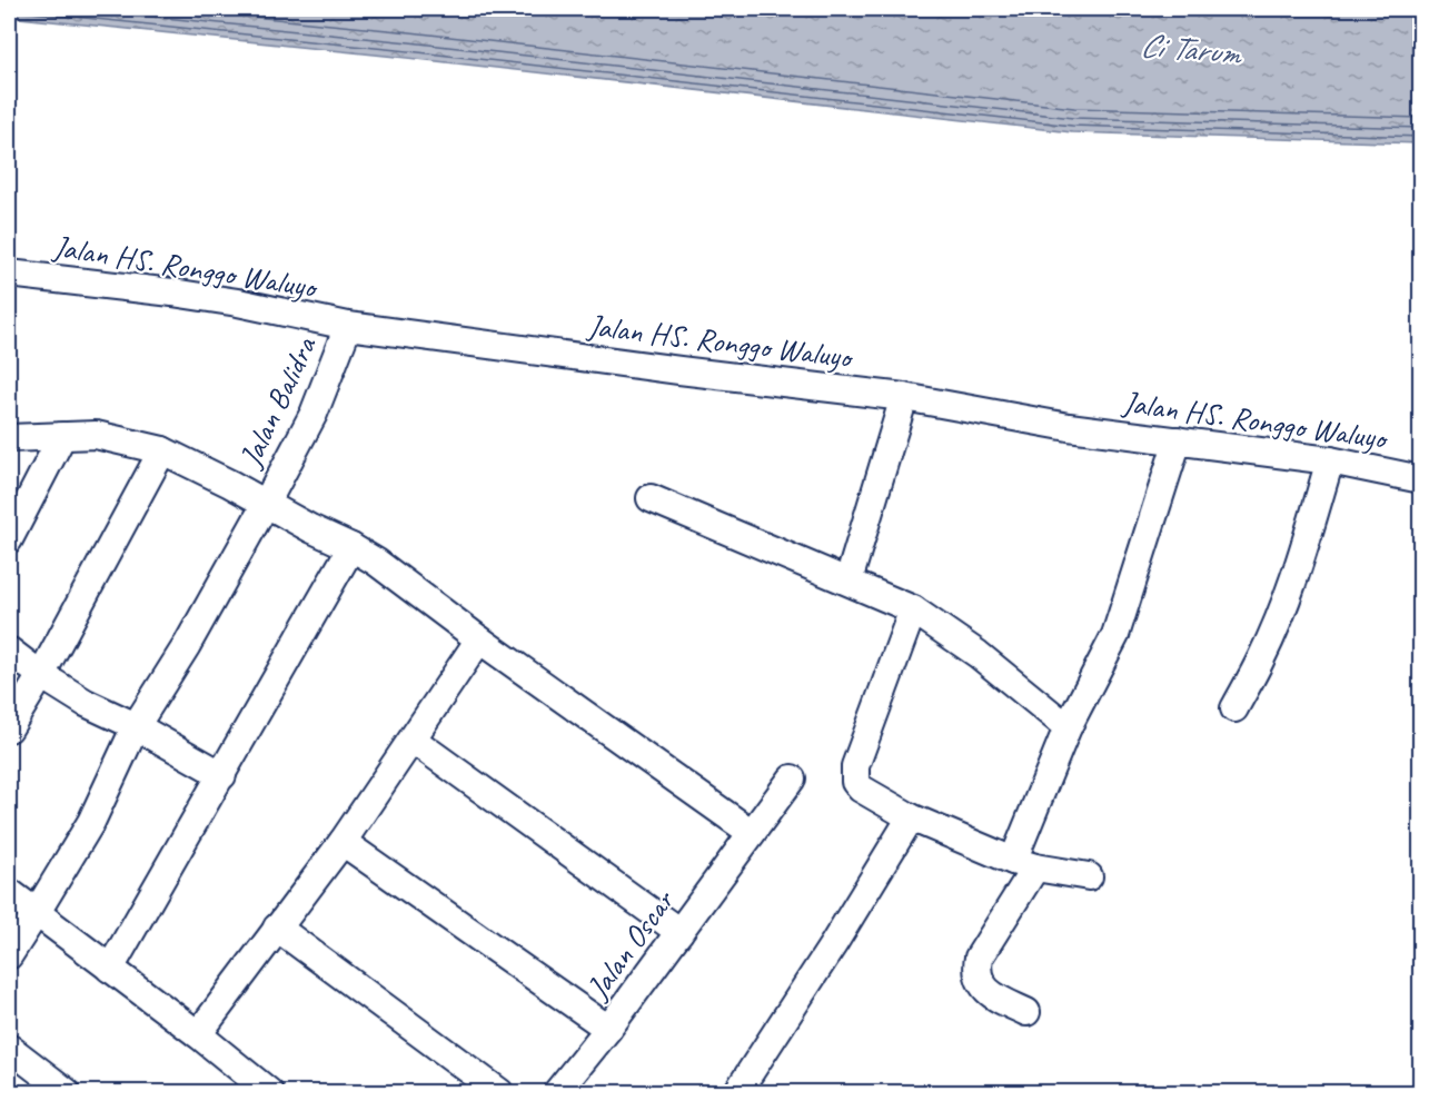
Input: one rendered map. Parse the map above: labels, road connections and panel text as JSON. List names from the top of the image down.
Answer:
{
  "streets": {
    "street": ["Jalan HS. Ronggo Waluyo", "Jalan Balidra", "Jalan Oscar"]
  },
  "crossings": [
    ["Jalan HS. Ronggo Waluyo", "Jalan Balidra"]
  ],
  "water": ["Ci Tarum"]
}
